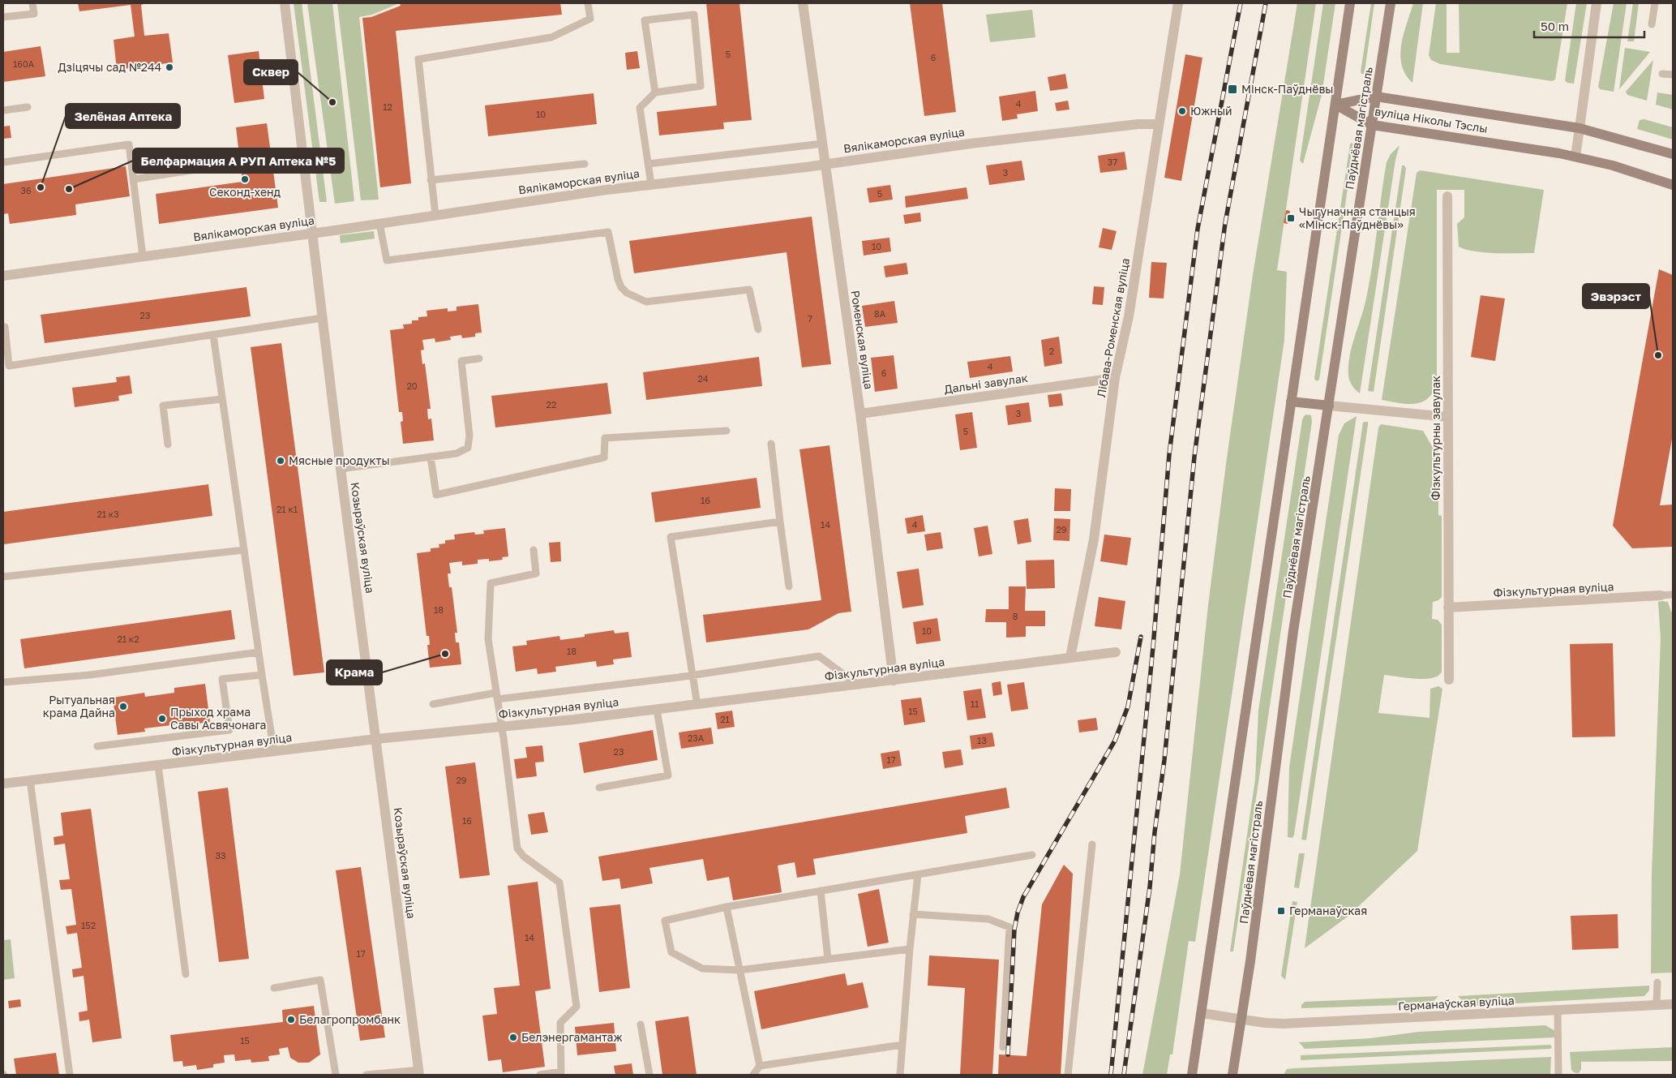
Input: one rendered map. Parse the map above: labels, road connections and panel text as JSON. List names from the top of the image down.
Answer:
{
  "streets": {
    "main road": ["вуліца Ніколы Тэслы", "Паўднёвая магістраль"],
    "street": [
      "Вялікаморская вуліца",
      "Лібава-Роменская вуліца",
      "Роменская вуліца",
      "Дальні завулак",
      "Фізкультурны завулак",
      "Козыраўская вуліца",
      "Фізкультурная вуліца",
      "Германаўская вуліца"
    ]
  },
  "crossings": [
    ["вуліца Ніколы Тэслы", "Паўднёвая магістраль"],
    ["Паўднёвая магістраль", "Германаўская вуліца"],
    ["Вялікаморская вуліца", "Лібава-Роменская вуліца"],
    ["Вялікаморская вуліца", "Роменская вуліца"],
    ["Вялікаморская вуліца", "Козыраўская вуліца"],
    ["Лібава-Роменская вуліца", "Дальні завулак"],
    ["Лібава-Роменская вуліца", "Фізкультурная вуліца"],
    ["Роменская вуліца", "Дальні завулак"],
    ["Роменская вуліца", "Фізкультурная вуліца"],
    ["Фізкультурны завулак", "Фізкультурная вуліца"],
    ["Козыраўская вуліца", "Фізкультурная вуліца"]
  ],
  "places": {
    "other": [
      "Дзіцячы сад №244",
      "Сквер",
      "Южный",
      "Секонд-хенд",
      "Зелёная Аптека",
      "Белфармация А РУП Аптека №5",
      "Эвэрэст",
      "Мясные продукты",
      "Крама",
      "Рытуальная крама Дайна",
      "Прыход храма Савы Асвячонага",
      "Белагропромбанк",
      "Белэнергамантаж"
    ],
    "transit": ["Мінск-Паўднёвы", "Чыгуначная станцыя «Мінск-Паўднёвы»", "Германаўская"]
  },
  "house_numbers": [
    "5",
    "6",
    "160А",
    "4",
    "12",
    "10",
    "37",
    "3",
    "36",
    "5",
    "10",
    "8А",
    "23",
    "7",
    "2",
    "4",
    "6",
    "24",
    "20",
    "22",
    "3",
    "5",
    "16",
    "21 к1",
    "21 к3",
    "14",
    "4",
    "29",
    "18",
    "8",
    "10",
    "21 к2",
    "18",
    "11",
    "15",
    "21",
    "23А",
    "13",
    "23",
    "17",
    "29",
    "16",
    "33",
    "152",
    "14",
    "17",
    "15"
  ],
  "scale_bar": "50 m"
}
